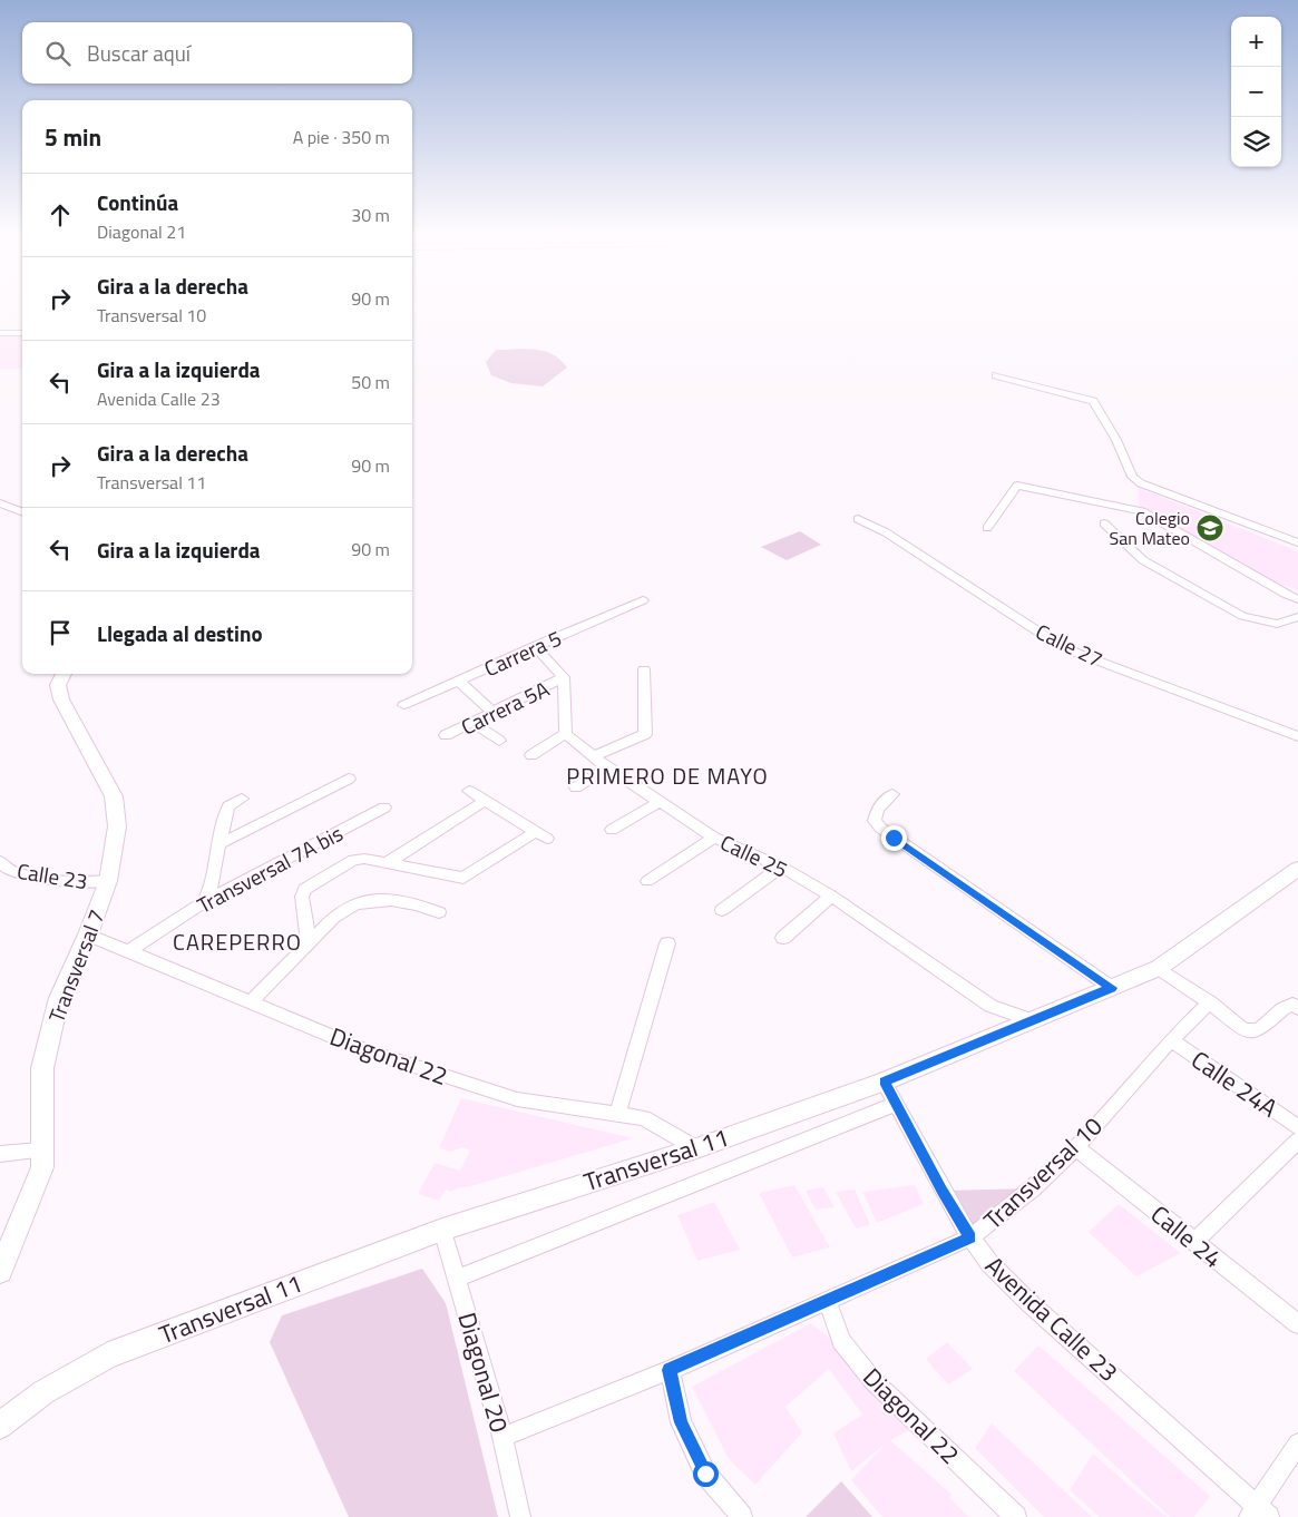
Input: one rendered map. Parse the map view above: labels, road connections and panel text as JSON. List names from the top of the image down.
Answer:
{
  "streets": {
    "street": [
      "Calle 27",
      "Carrera 5",
      "Carrera 5A",
      "Calle 25",
      "Transversal 7A bis",
      "Calle 23",
      "Transversal 7",
      "Diagonal 22",
      "Calle 24A",
      "Transversal 11",
      "Transversal 10",
      "Calle 24",
      "Avenida Calle 23",
      "Diagonal 20"
    ]
  },
  "crossings": [
    ["Calle 25", "Transversal 11"],
    ["Transversal 7A bis", "Diagonal 22"],
    ["Calle 23", "Transversal 7"],
    ["Transversal 7", "Diagonal 22"],
    ["Diagonal 22", "Transversal 11"],
    ["Diagonal 22", "Transversal 10"],
    ["Calle 24A", "Transversal 10"],
    ["Transversal 11", "Avenida Calle 23"],
    ["Transversal 11", "Diagonal 20"],
    ["Transversal 10", "Calle 24"],
    ["Transversal 10", "Avenida Calle 23"],
    ["Transversal 10", "Diagonal 20"]
  ],
  "districts": ["PRIMERO DE MAYO", "CAREPERRO"],
  "places": {
    "school or university": ["Colegio San Mateo"]
  },
  "page": {
    "map_buttons": ["+", "−"],
    "search": "Buscar aquí",
    "heading": ["5 min", "A pie · 350 m"],
    "list": [
      ["Continúa", "Diagonal 21", "30 m"],
      ["Gira a la derecha", "Transversal 10", "90 m"],
      ["Gira a la izquierda", "Avenida Calle 23", "50 m"],
      ["Gira a la derecha", "Transversal 11", "90 m"],
      ["Gira a la izquierda", "90 m"],
      "Llegada al destino"
    ]
  }
}
